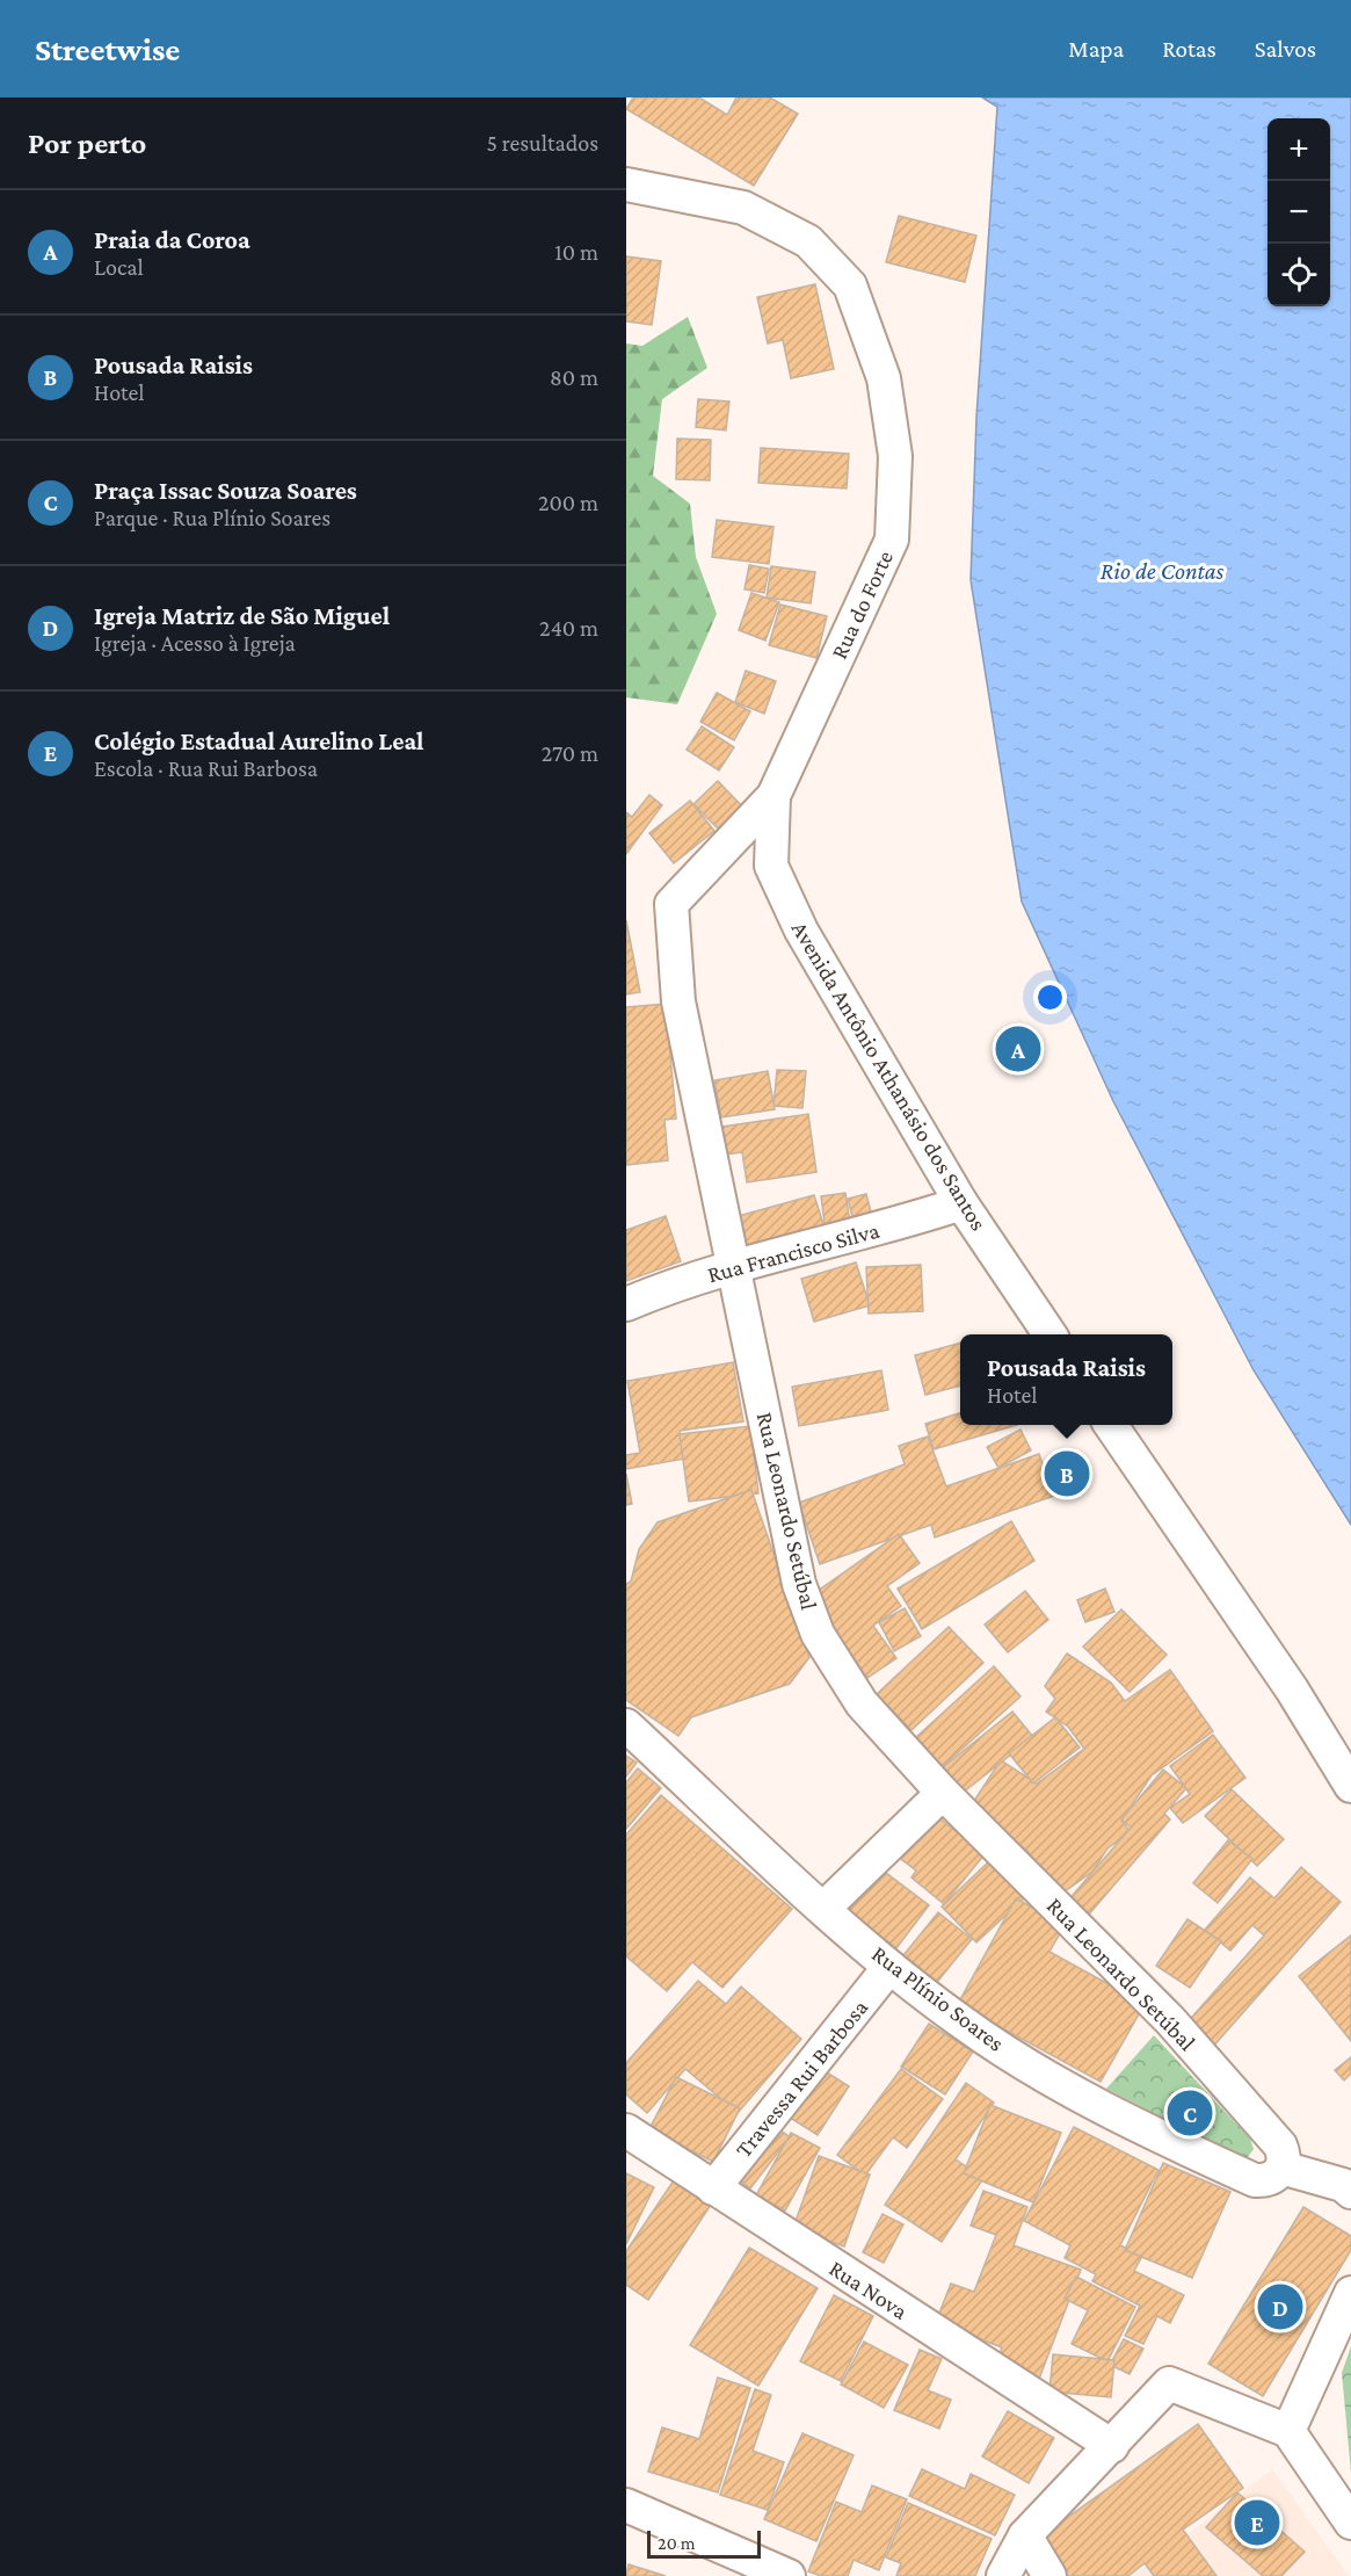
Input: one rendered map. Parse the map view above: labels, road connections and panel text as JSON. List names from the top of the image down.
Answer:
{
  "streets": {
    "street": [
      "Rua do Forte",
      "Avenida Antônio Athanásio dos Santos",
      "Rua Francisco Silva",
      "Rua Leonardo Setúbal",
      "Rua Plínio Soares",
      "Travessa Rui Barbosa",
      "Rua Nova"
    ]
  },
  "crossings": [
    ["Rua do Forte", "Avenida Antônio Athanásio dos Santos"],
    ["Rua do Forte", "Rua Leonardo Setúbal"],
    ["Avenida Antônio Athanásio dos Santos", "Rua Francisco Silva"],
    ["Avenida Antônio Athanásio dos Santos", "Rua Leonardo Setúbal"],
    ["Rua Francisco Silva", "Rua Leonardo Setúbal"],
    ["Rua Leonardo Setúbal", "Rua Plínio Soares"],
    ["Rua Plínio Soares", "Travessa Rui Barbosa"],
    ["Travessa Rui Barbosa", "Rua Nova"]
  ],
  "water": ["Rio de Contas"],
  "scale_bar": "20 m",
  "page": {
    "header": "Streetwise",
    "nav": ["Mapa", "Rotas", "Salvos"],
    "heading": ["Por perto", "5 resultados"],
    "map_buttons": ["+", "−"],
    "list": [
      {
        "mark": "A",
        "name": "Praia da Coroa",
        "note": "Local",
        "value": "10 m"
      },
      {
        "mark": "B",
        "name": "Pousada Raisis",
        "note": "Hotel",
        "value": "80 m"
      },
      {
        "mark": "C",
        "name": "Praça Issac Souza Soares",
        "note": "Parque · Rua Plínio Soares",
        "value": "200 m"
      },
      {
        "mark": "D",
        "name": "Igreja Matriz de São Miguel",
        "note": "Igreja · Acesso à Igreja",
        "value": "240 m"
      },
      {
        "mark": "E",
        "name": "Colégio Estadual Aurelino Leal",
        "note": "Escola · Rua Rui Barbosa",
        "value": "270 m"
      }
    ],
    "pins": [
      "A",
      "B",
      "C",
      "D",
      "E"
    ],
    "popup": ["Pousada Raisis", "Hotel"],
    "scale": "20 m"
  }
}
